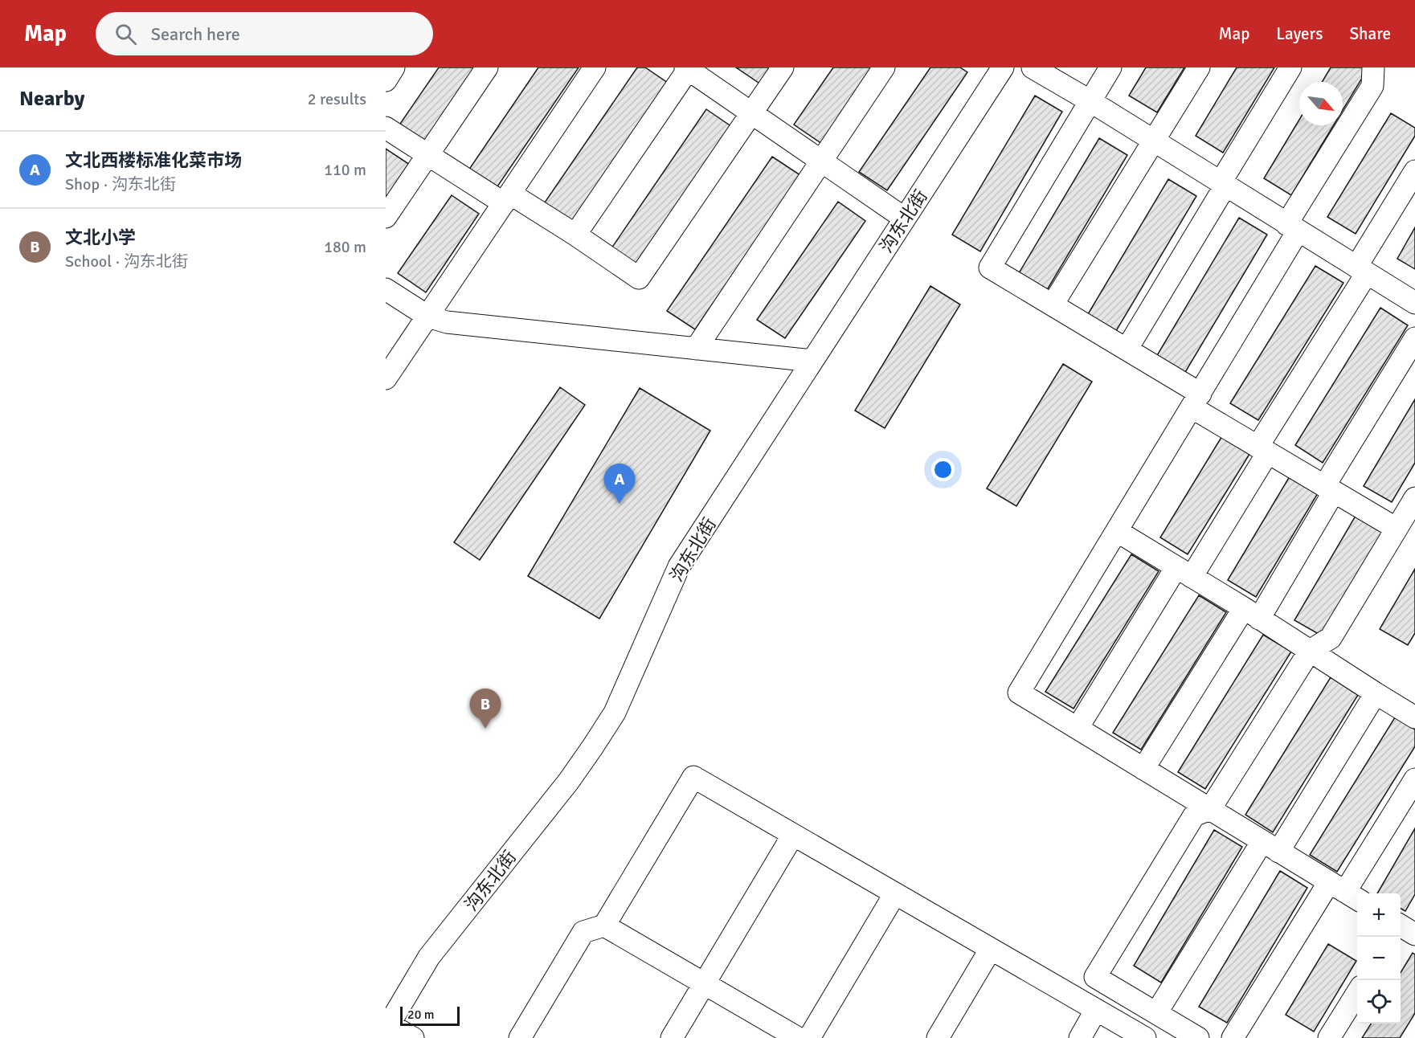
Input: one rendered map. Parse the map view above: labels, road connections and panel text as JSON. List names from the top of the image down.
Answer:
{
  "streets": {
    "street": ["沟东北街"]
  },
  "scale_bar": "20 m",
  "north": "bottom right",
  "page": {
    "header": "Map",
    "search": "Search here",
    "nav": ["Map", "Layers", "Share"],
    "heading": ["Nearby", "2 results"],
    "list": [
      {
        "mark": "A",
        "name": "文北西楼标准化菜市场",
        "note": "Shop · 沟东北街",
        "value": "110 m"
      },
      {
        "mark": "B",
        "name": "文北小学",
        "note": "School · 沟东北街",
        "value": "180 m"
      }
    ],
    "pins": ["A", "B"],
    "map_buttons": ["+", "−"],
    "scale": "20 m"
  }
}
